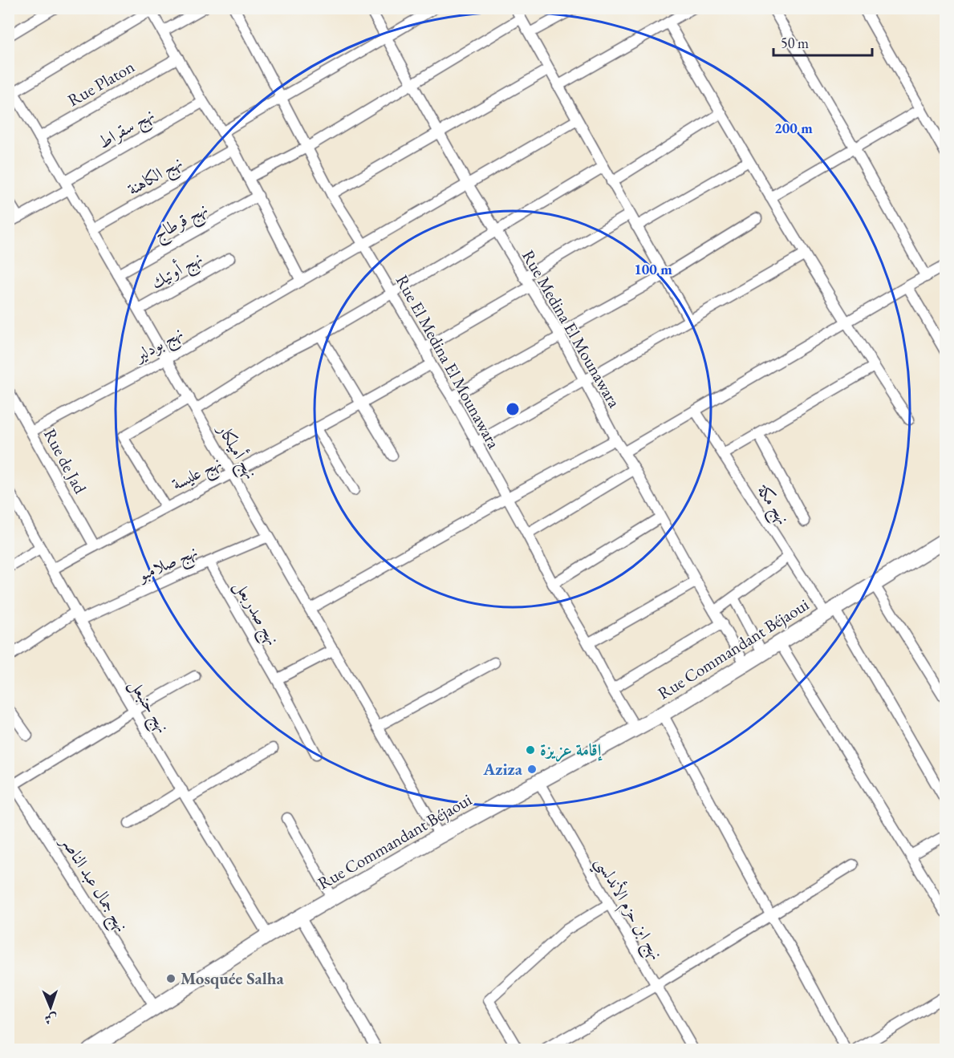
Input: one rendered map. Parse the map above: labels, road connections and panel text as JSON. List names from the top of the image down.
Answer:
{
  "streets": {
    "street": [
      "Rue Platon",
      "نهج سقراط",
      "نهج الكاهنة",
      "نهج قرطاج",
      "نهج أوتيك",
      "Rue Medina El Mounawara",
      "نهج بودلير",
      "Rue El Medina El Mounawara",
      "نهج أميلكار",
      "Rue de Jad",
      "نهج عليسة",
      "نهج مكة",
      "نهج صلامبو",
      "نهج صدربعل",
      "Rue Commandant Béjaoui",
      "نهج حنبعل",
      "نهج جمال عبد الناصر",
      "نهج ابن حزم الأندلسي"
    ]
  },
  "crossings": [
    ["Rue Platon", "نهج أميلكار"],
    ["نهج سقراط", "نهج أميلكار"],
    ["نهج الكاهنة", "نهج أميلكار"],
    ["نهج قرطاج", "نهج أميلكار"],
    ["نهج أوتيك", "نهج أميلكار"],
    ["Rue Medina El Mounawara", "نهج بودلير"],
    ["Rue Medina El Mounawara", "Rue Commandant Béjaoui"],
    ["نهج بودلير", "Rue El Medina El Mounawara"],
    ["نهج بودلير", "نهج أميلكار"],
    ["نهج بودلير", "Rue de Jad"],
    ["Rue El Medina El Mounawara", "نهج عليسة"],
    ["Rue El Medina El Mounawara", "Rue Commandant Béjaoui"],
    ["نهج أميلكار", "نهج عليسة"],
    ["نهج أميلكار", "نهج صلامبو"],
    ["نهج أميلكار", "Rue Commandant Béjaoui"],
    ["Rue de Jad", "نهج عليسة"],
    ["نهج عليسة", "نهج حنبعل"],
    ["نهج مكة", "Rue Commandant Béjaoui"],
    ["نهج صلامبو", "نهج صدربعل"],
    ["نهج صلامبو", "نهج حنبعل"],
    ["Rue Commandant Béjaoui", "نهج حنبعل"],
    ["Rue Commandant Béjaoui", "نهج جمال عبد الناصر"],
    ["Rue Commandant Béjaoui", "نهج ابن حزم الأندلسي"]
  ],
  "places": ["إقامة عزيزة", "Aziza", "Mosquée Salha"],
  "scale_bar": "50 m",
  "north": "bottom",
  "rings": ["200 m", "100 m"]
}
